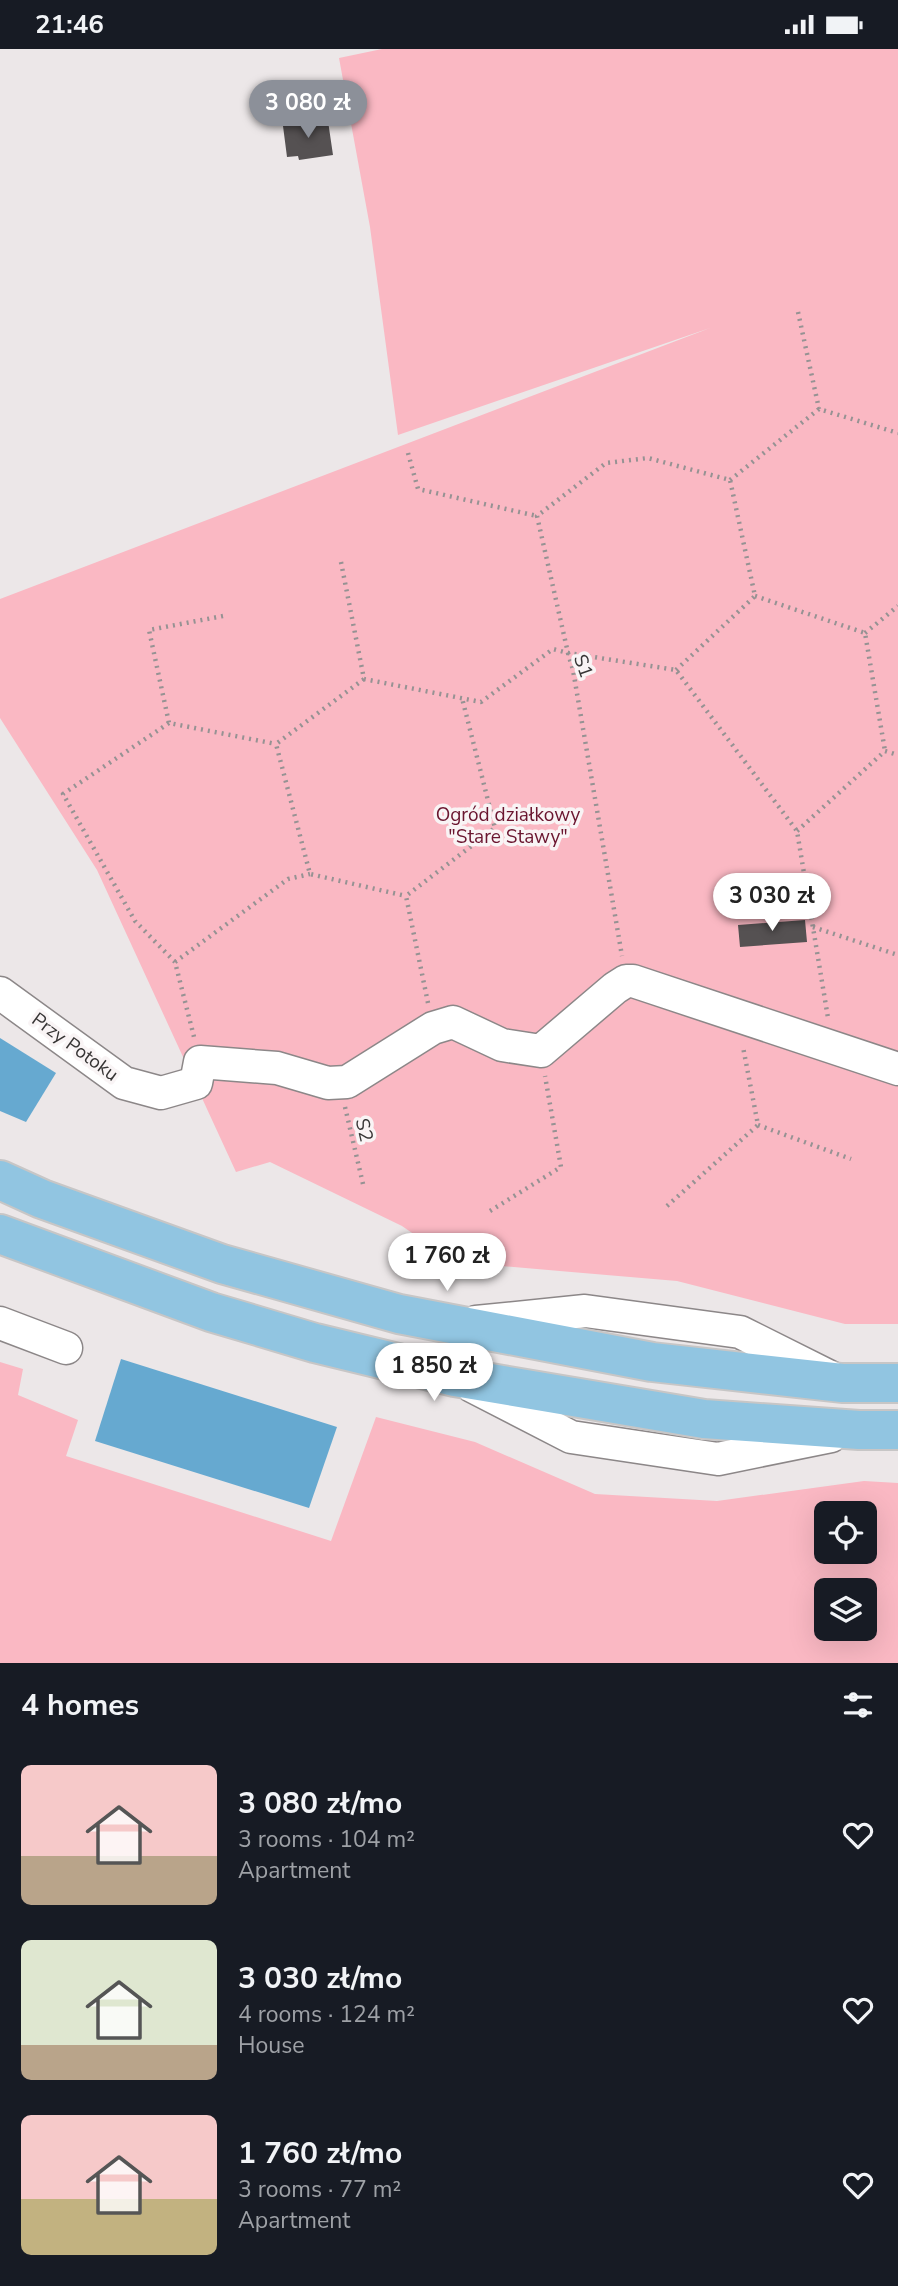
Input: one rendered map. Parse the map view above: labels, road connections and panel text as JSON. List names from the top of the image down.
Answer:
{
  "streets": {
    "lane": ["Przy Potoku"],
    "path": ["S1", "S2"]
  },
  "crossings": [
    ["Przy Potoku", "S2"]
  ],
  "parks": ["Ogród działkowy \"Stare Stawy\""],
  "page": {
    "status": "21:46",
    "price": [
      "3 080 zł",
      "3 030 zł",
      "1 760 zł",
      "1 850 zł"
    ],
    "heading": "4 homes",
    "list": [
      {
        "name": "3 080 zł/mo",
        "note": "3 rooms · 104 m² · Apartment"
      },
      {
        "name": "3 030 zł/mo",
        "note": "4 rooms · 124 m² · House"
      },
      {
        "name": "1 760 zł/mo",
        "note": "3 rooms · 77 m² · Apartment"
      }
    ]
  }
}
